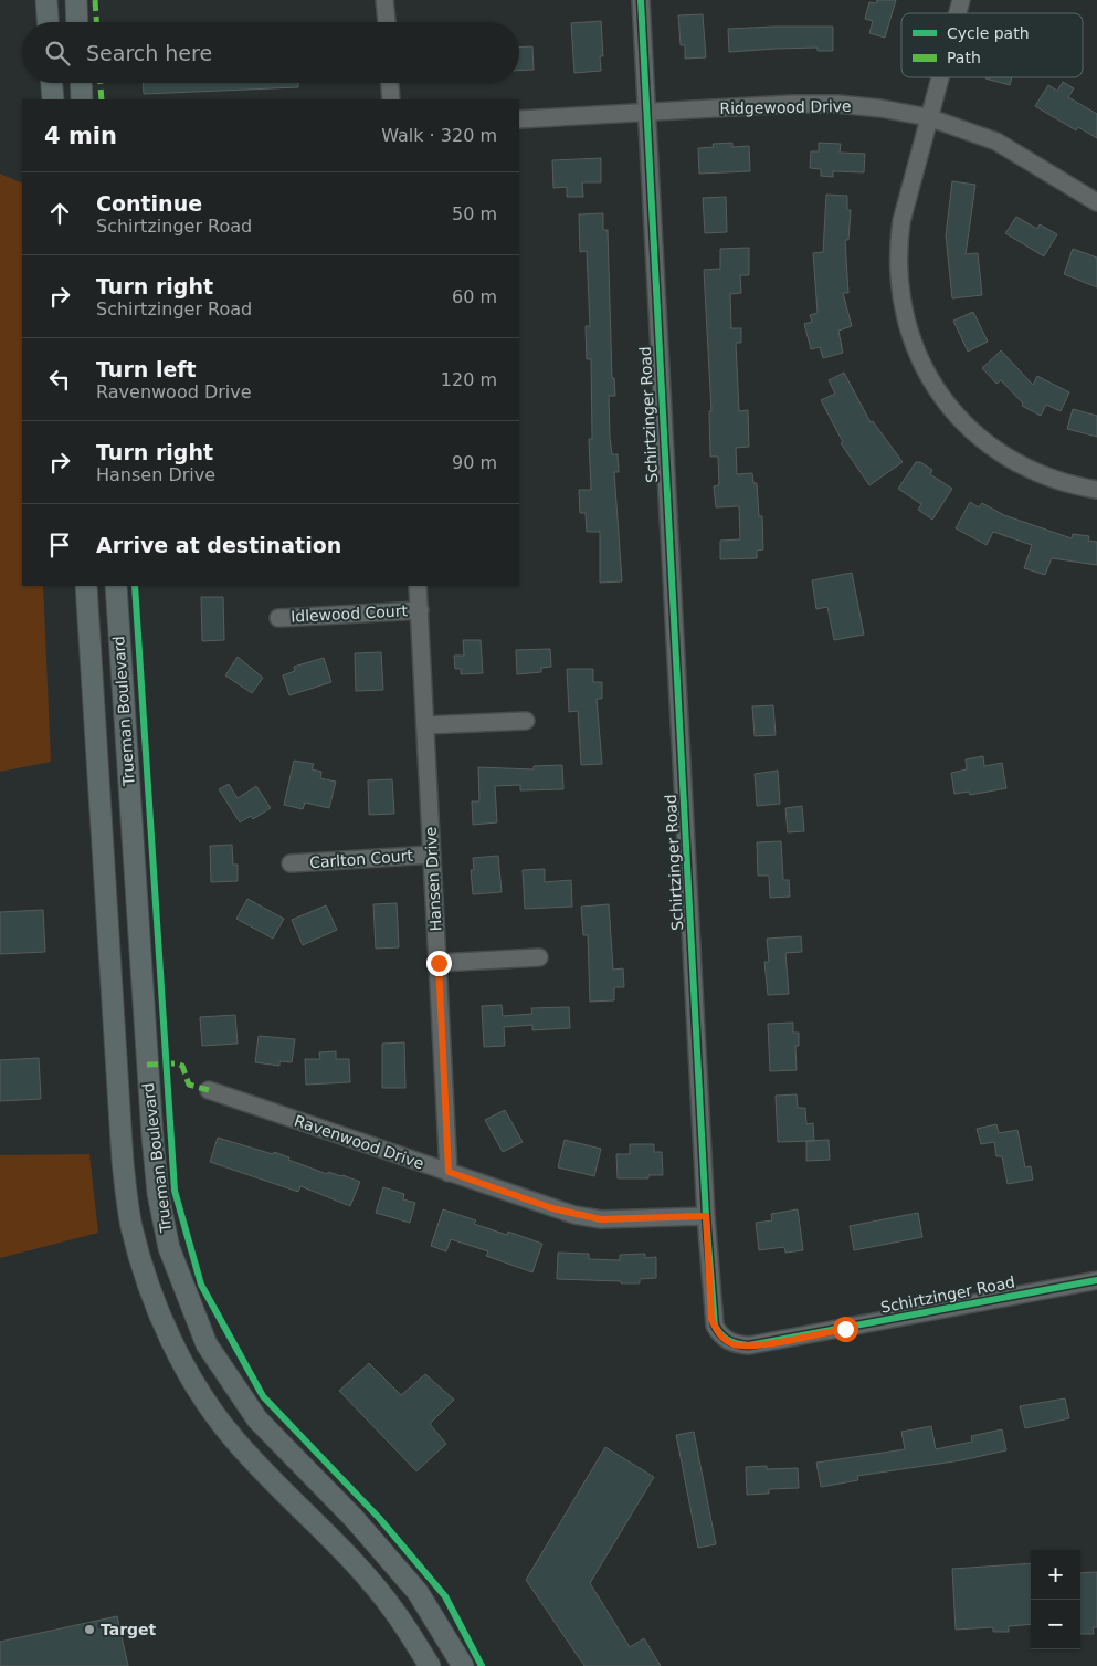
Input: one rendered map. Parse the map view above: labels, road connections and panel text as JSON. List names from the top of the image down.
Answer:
{
  "streets": {
    "main road": ["Trueman Boulevard"],
    "street": [
      "Ridgewood Drive",
      "Schirtzinger Road",
      "Idlewood Court",
      "Carlton Court",
      "Hansen Drive",
      "Ravenwood Drive"
    ]
  },
  "crossings": [
    ["Ridgewood Drive", "Schirtzinger Road"],
    ["Schirtzinger Road", "Ravenwood Drive"],
    ["Idlewood Court", "Hansen Drive"],
    ["Carlton Court", "Hansen Drive"],
    ["Hansen Drive", "Ravenwood Drive"]
  ],
  "places": ["Target"],
  "legend": ["Cycle path", "Path"],
  "page": {
    "search": "Search here",
    "heading": ["4 min", "Walk · 320 m"],
    "list": [
      ["Continue", "Schirtzinger Road", "50 m"],
      ["Turn right", "Schirtzinger Road", "60 m"],
      ["Turn left", "Ravenwood Drive", "120 m"],
      ["Turn right", "Hansen Drive", "90 m"],
      "Arrive at destination"
    ],
    "map_buttons": ["+", "−"]
  }
}
